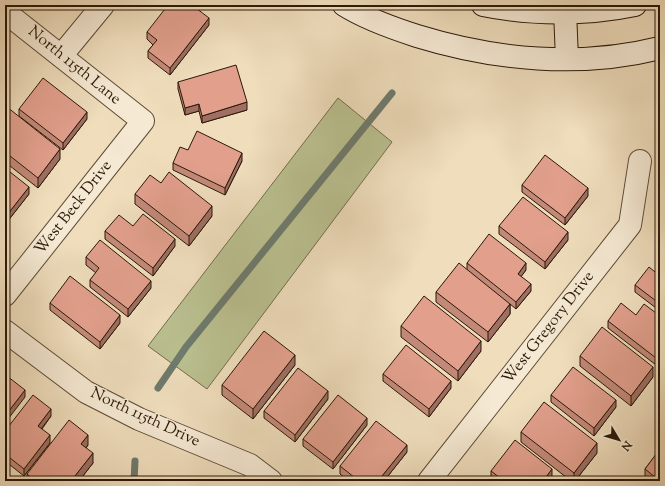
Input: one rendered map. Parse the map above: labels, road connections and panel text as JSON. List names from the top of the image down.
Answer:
{
  "streets": {
    "street": [
      "North 115th Lane",
      "West Beck Drive",
      "West Gregory Drive",
      "North 115th Drive"
    ]
  },
  "crossings": [
    ["North 115th Lane", "West Beck Drive"]
  ],
  "north": "bottom right"
}
